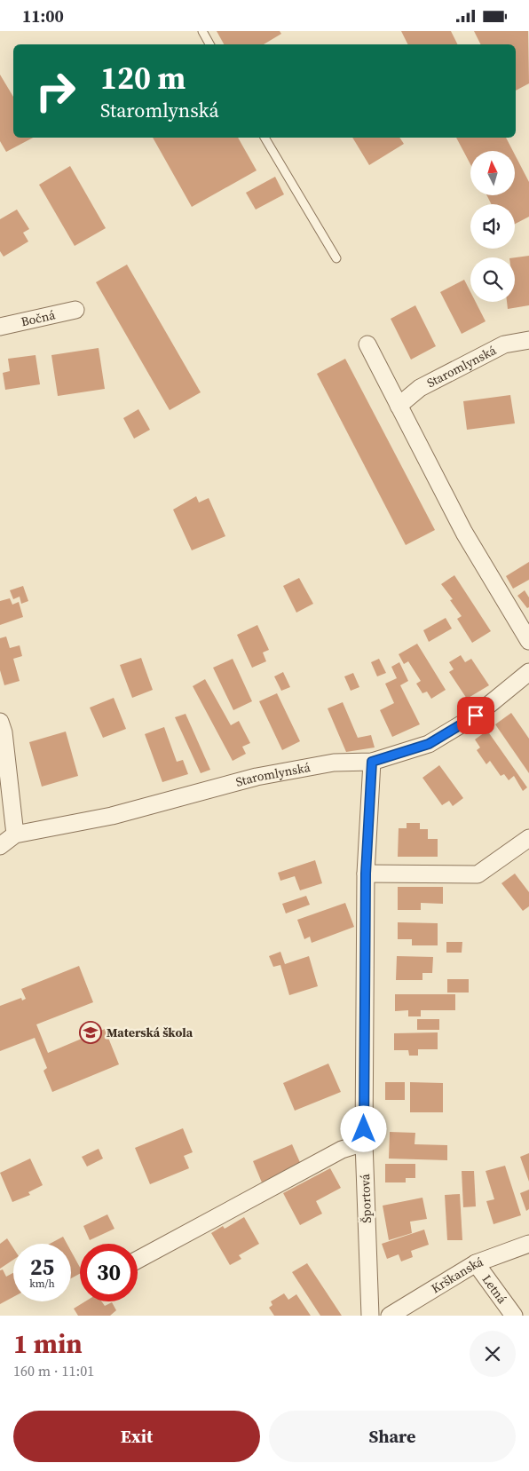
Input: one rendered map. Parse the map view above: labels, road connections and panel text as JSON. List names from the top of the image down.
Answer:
{
  "streets": {
    "street": [
      "Bočná",
      "Staromlynská",
      "Športová",
      "Krškanská",
      "Letná"
    ]
  },
  "crossings": [
    ["Staromlynská", "Športová"],
    ["Krškanská", "Letná"]
  ],
  "places": {
    "school or university": ["Materská škola"]
  },
  "north": "top",
  "page": {
    "status": "11:00",
    "turn": ["120 m", "Staromlynská"],
    "speed": "25 km/h",
    "limit": "30",
    "heading": ["1 min", "160 m · 11:01"],
    "buttons": ["Exit", "Share"]
  }
}
